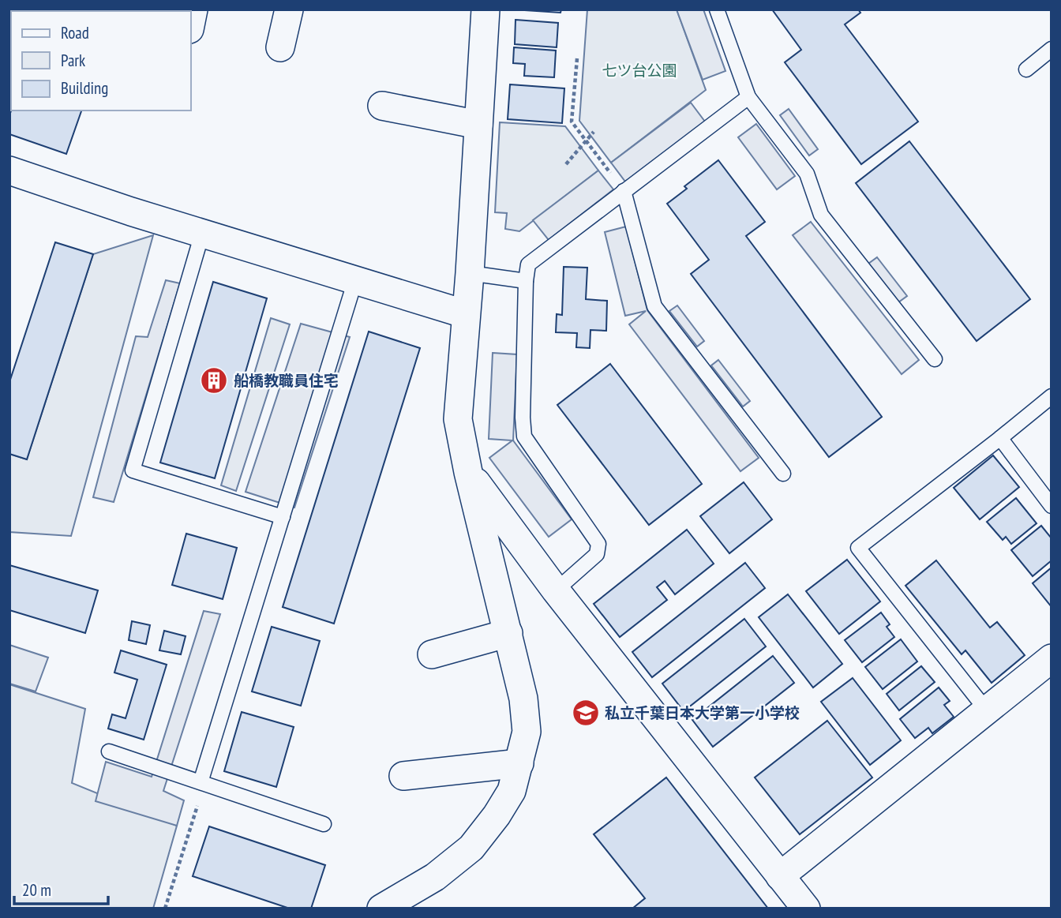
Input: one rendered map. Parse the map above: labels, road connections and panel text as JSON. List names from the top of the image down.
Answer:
{
  "parks": ["七ツ台公園"],
  "places": {
    "building": ["船橋教職員住宅"],
    "school or university": ["私立千葉日本大学第一小学校"]
  },
  "legend": ["Road", "Park", "Building"],
  "scale_bar": "20 m"
}
